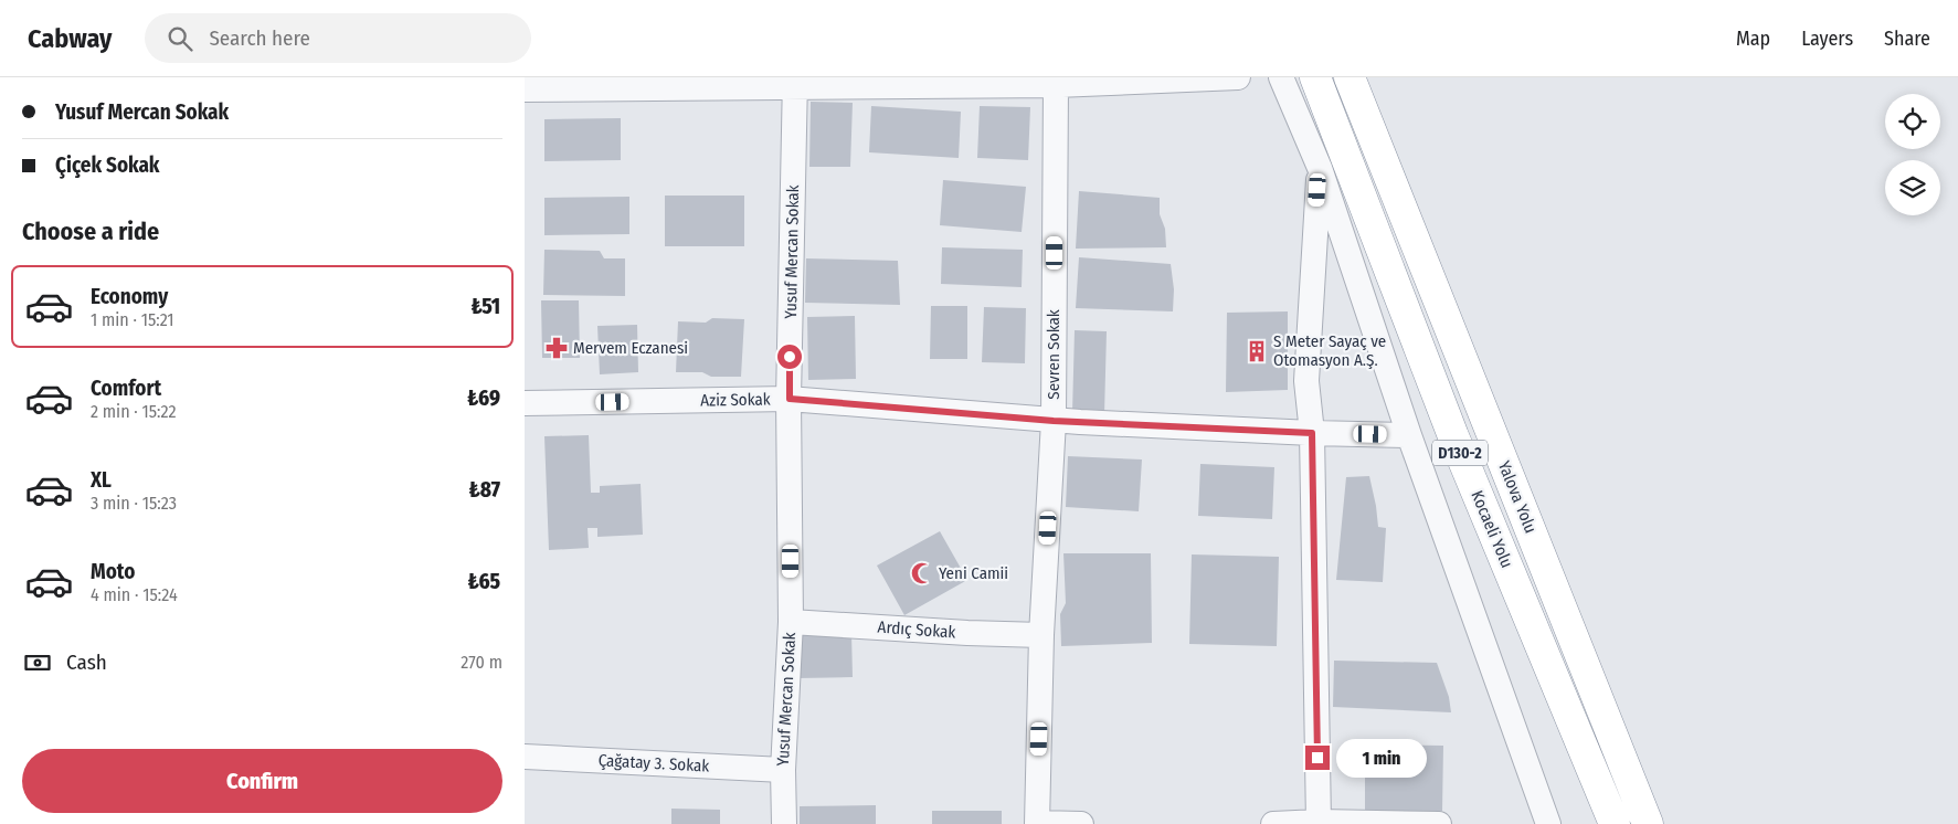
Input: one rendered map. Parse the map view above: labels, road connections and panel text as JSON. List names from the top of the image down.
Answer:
{
  "streets": {
    "highway": ["D130-2", "Yalova Yolu", "Kocaeli̇ Yolu"],
    "street": [
      "Yusuf Mercan Sokak",
      "Sevren Sokak",
      "Aziz Sokak",
      "Ardıç Sokak",
      "Çağatay 3. Sokak"
    ]
  },
  "crossings": [
    ["Yusuf Mercan Sokak", "Aziz Sokak"],
    ["Yusuf Mercan Sokak", "Ardıç Sokak"],
    ["Yusuf Mercan Sokak", "Çağatay 3. Sokak"],
    ["Sevren Sokak", "Aziz Sokak"],
    ["Sevren Sokak", "Ardıç Sokak"]
  ],
  "places": {
    "pharmacy": ["Mervem Eczanesi"],
    "building": ["S Meter Sayaç ve Otomasyon A.Ş."],
    "mosque": ["Yeni Camii"]
  },
  "page": {
    "header": "Cabway",
    "search": "Search here",
    "nav": ["Map", "Layers", "Share"],
    "banner": ["Yusuf Mercan Sokak", "Çiçek Sokak"],
    "heading": "Choose a ride",
    "list": [
      {
        "name": "Economy",
        "note": "1 min · 15:21",
        "value": "₺51"
      },
      {
        "name": "Comfort",
        "note": "2 min · 15:22",
        "value": "₺69"
      },
      {
        "name": "XL",
        "note": "3 min · 15:23",
        "value": "₺87"
      },
      {
        "name": "Moto",
        "note": "4 min · 15:24",
        "value": "₺65"
      }
    ],
    "pay": ["Cash", "270 m"],
    "buttons": "Confirm",
    "bubble": "1 min"
  }
}
